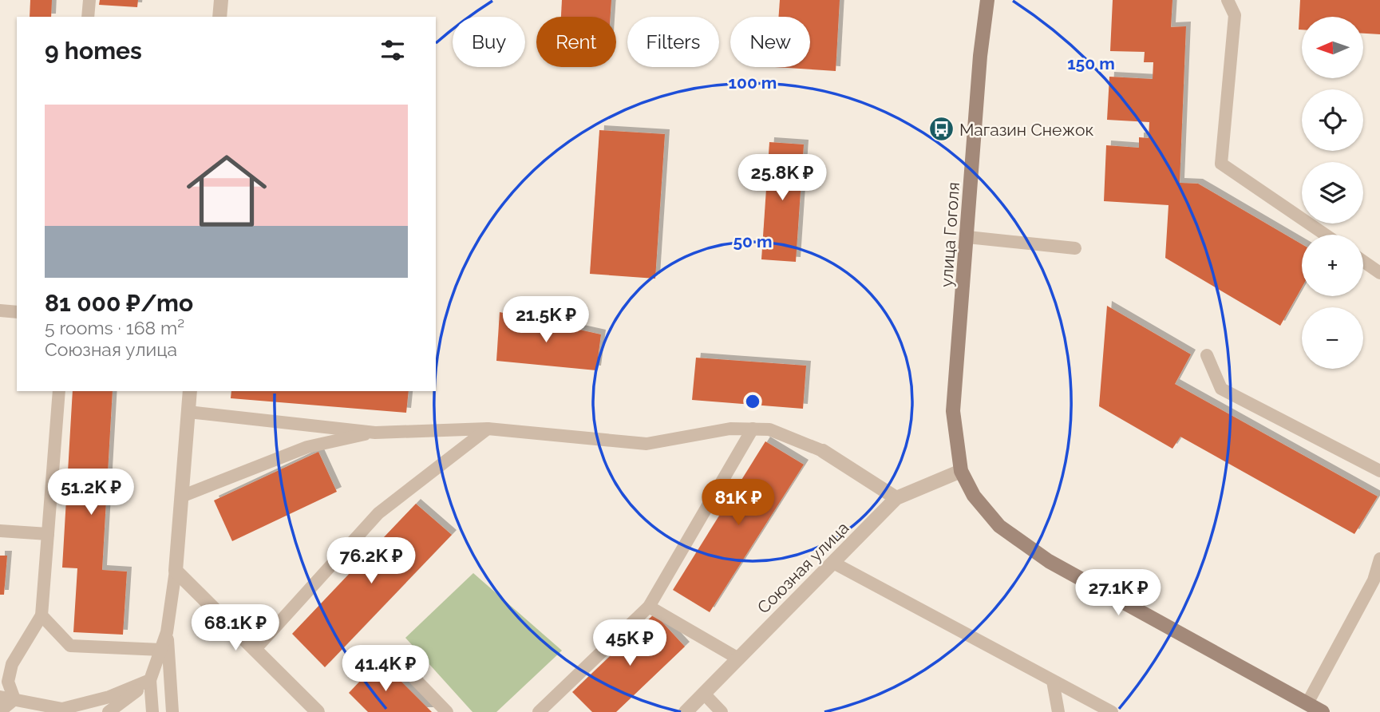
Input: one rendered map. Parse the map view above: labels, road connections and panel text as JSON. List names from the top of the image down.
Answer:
{
  "streets": {
    "main road": ["улица Гоголя"],
    "street": ["Союзная улица"]
  },
  "crossings": [
    ["улица Гоголя", "Союзная улица"]
  ],
  "places": {
    "bus stop": ["Магазин Снежок"]
  },
  "north": "left",
  "page": {
    "map_buttons": ["+", "−"],
    "chip": [
      "Buy",
      "Rent",
      "Filters",
      "New"
    ],
    "heading": "9 homes",
    "list": [
      {
        "name": "81 000 ₽/mo",
        "note": "5 rooms · 168 m² · Союзная улица"
      }
    ],
    "price": [
      "25.8K ₽",
      "21.5K ₽",
      "51.2K ₽",
      "81K ₽",
      "76.2K ₽",
      "27.1K ₽",
      "68.1K ₽",
      "45K ₽",
      "41.4K ₽"
    ]
  },
  "rings": ["150 m", "100 m", "50 m"]
}
